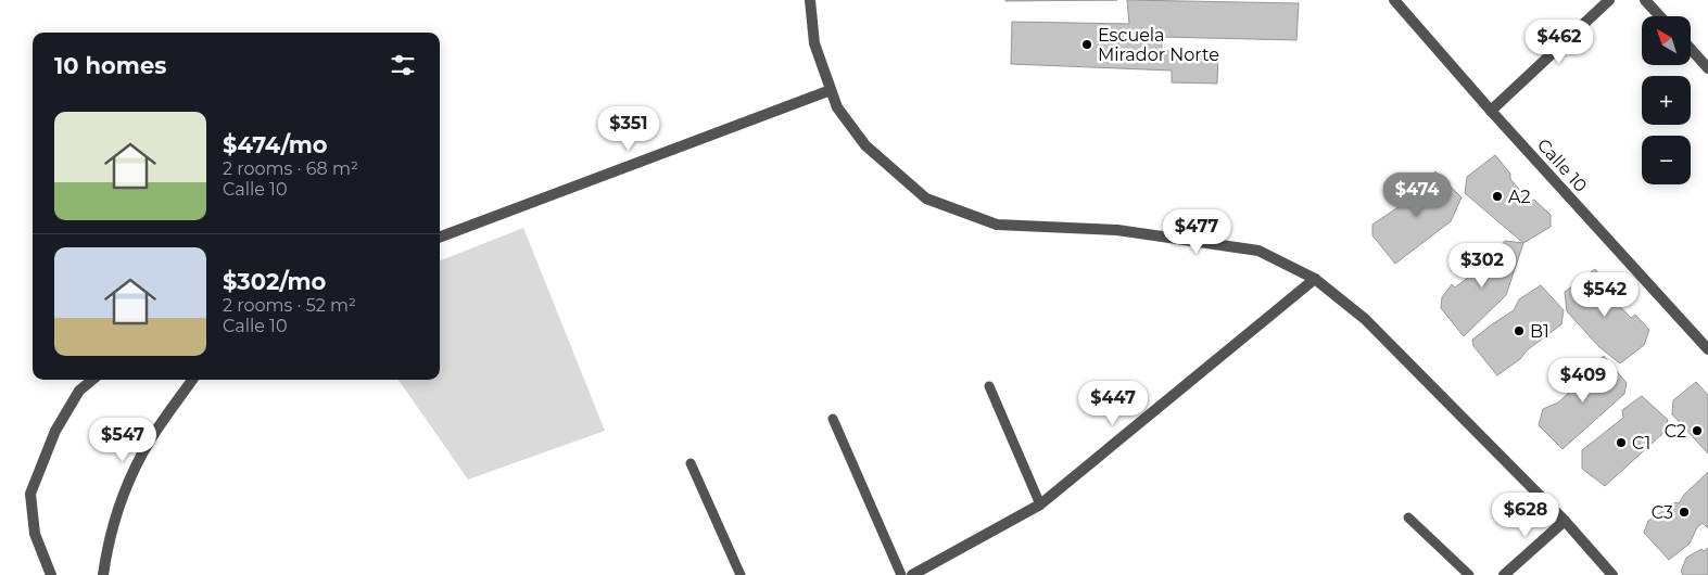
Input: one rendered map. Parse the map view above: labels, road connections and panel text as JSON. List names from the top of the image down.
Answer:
{
  "streets": {
    "street": ["Calle 10"]
  },
  "places": [
    "Escuela Mirador Norte",
    "A2",
    "B1",
    "C2",
    "C1",
    "C3"
  ],
  "north": "top left",
  "page": {
    "map_buttons": ["+", "−"],
    "price": [
      "$462",
      "$351",
      "$474",
      "$477",
      "$302",
      "$542",
      "$409",
      "$447",
      "$547",
      "$628"
    ],
    "heading": "10 homes",
    "list": [
      {
        "name": "$474/mo",
        "note": "2 rooms · 68 m² · Calle 10"
      },
      {
        "name": "$302/mo",
        "note": "2 rooms · 52 m² · Calle 10"
      }
    ]
  }
}
